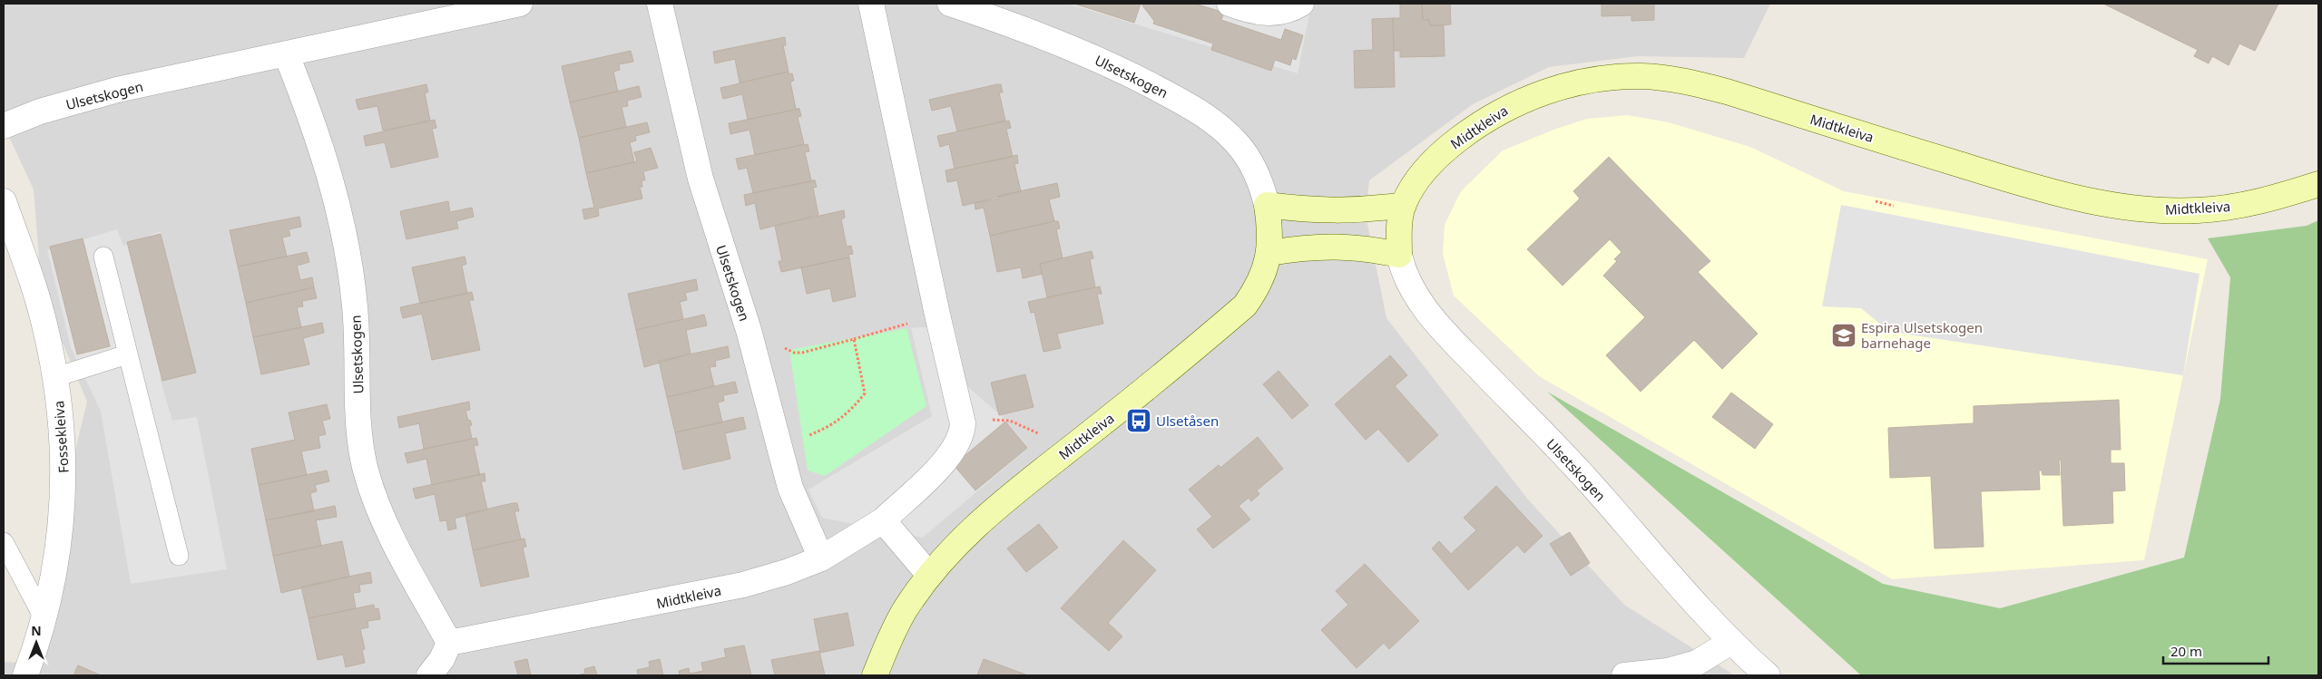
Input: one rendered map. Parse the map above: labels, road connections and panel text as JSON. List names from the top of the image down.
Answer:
{
  "streets": {
    "street": ["Ulsetskogen", "Midtkleiva", "Fossekleiva"]
  },
  "crossings": [
    ["Ulsetskogen", "Midtkleiva"]
  ],
  "places": {
    "school or university": ["Espira Ulsetskogen barnehage"],
    "bus stop": ["Ulsetåsen"]
  },
  "scale_bar": "20 m",
  "north": "top"
}
